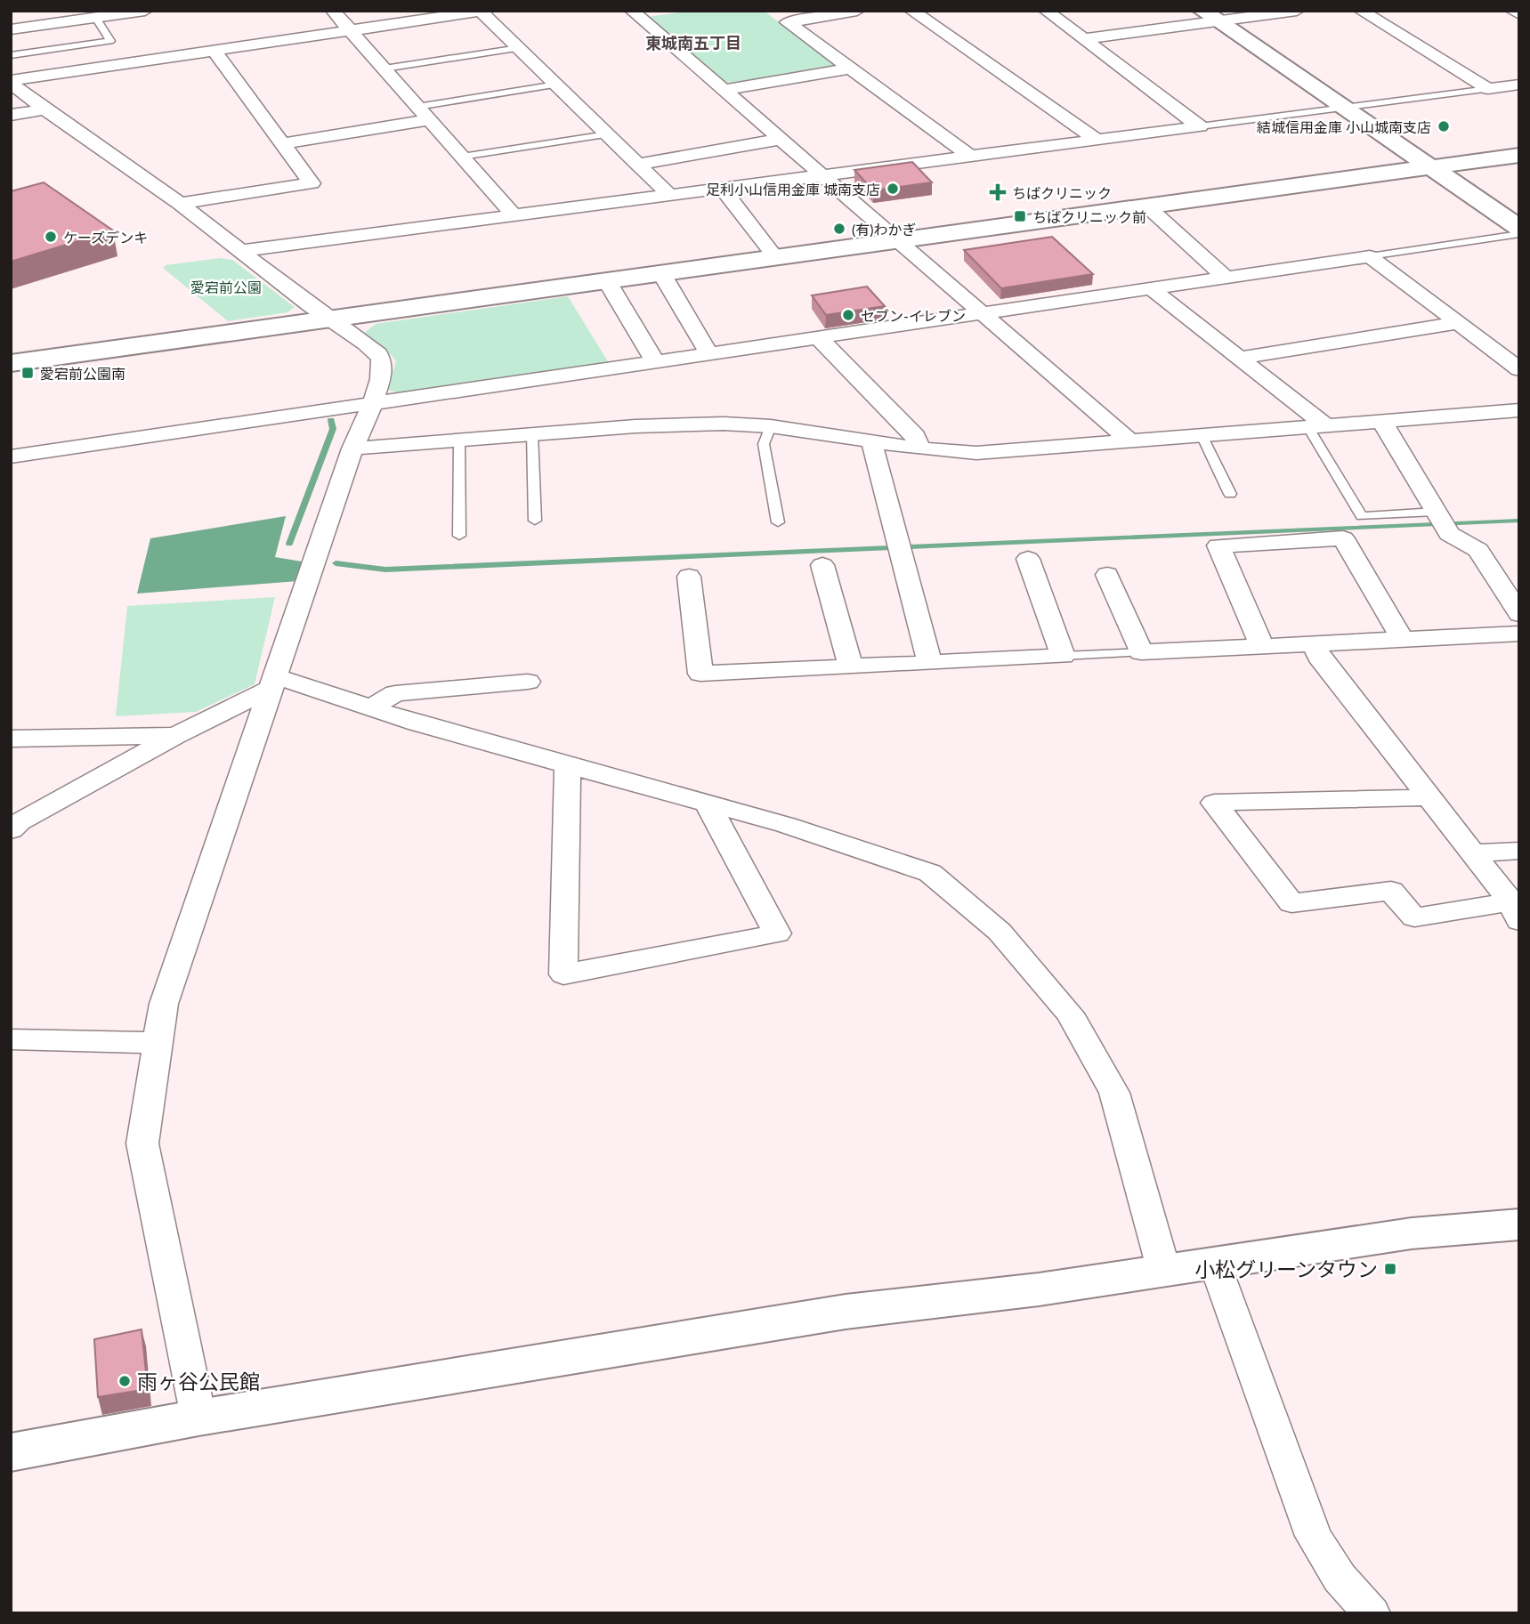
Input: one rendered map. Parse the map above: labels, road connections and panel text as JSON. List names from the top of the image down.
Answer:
{
  "districts": ["東城南五丁目"],
  "parks": ["愛宕前公園"],
  "places": {
    "other": [
      "結城信用金庫 小山城南支店",
      "足利小山信用金庫 城南支店",
      "(有)わかぎ",
      "ケーズデンキ",
      "セブン-イレブン",
      "雨ヶ谷公民館"
    ],
    "health": ["ちばクリニック"],
    "transit": ["ちばクリニック前", "愛宕前公園南", "小松グリーンタウン"]
  }
}
